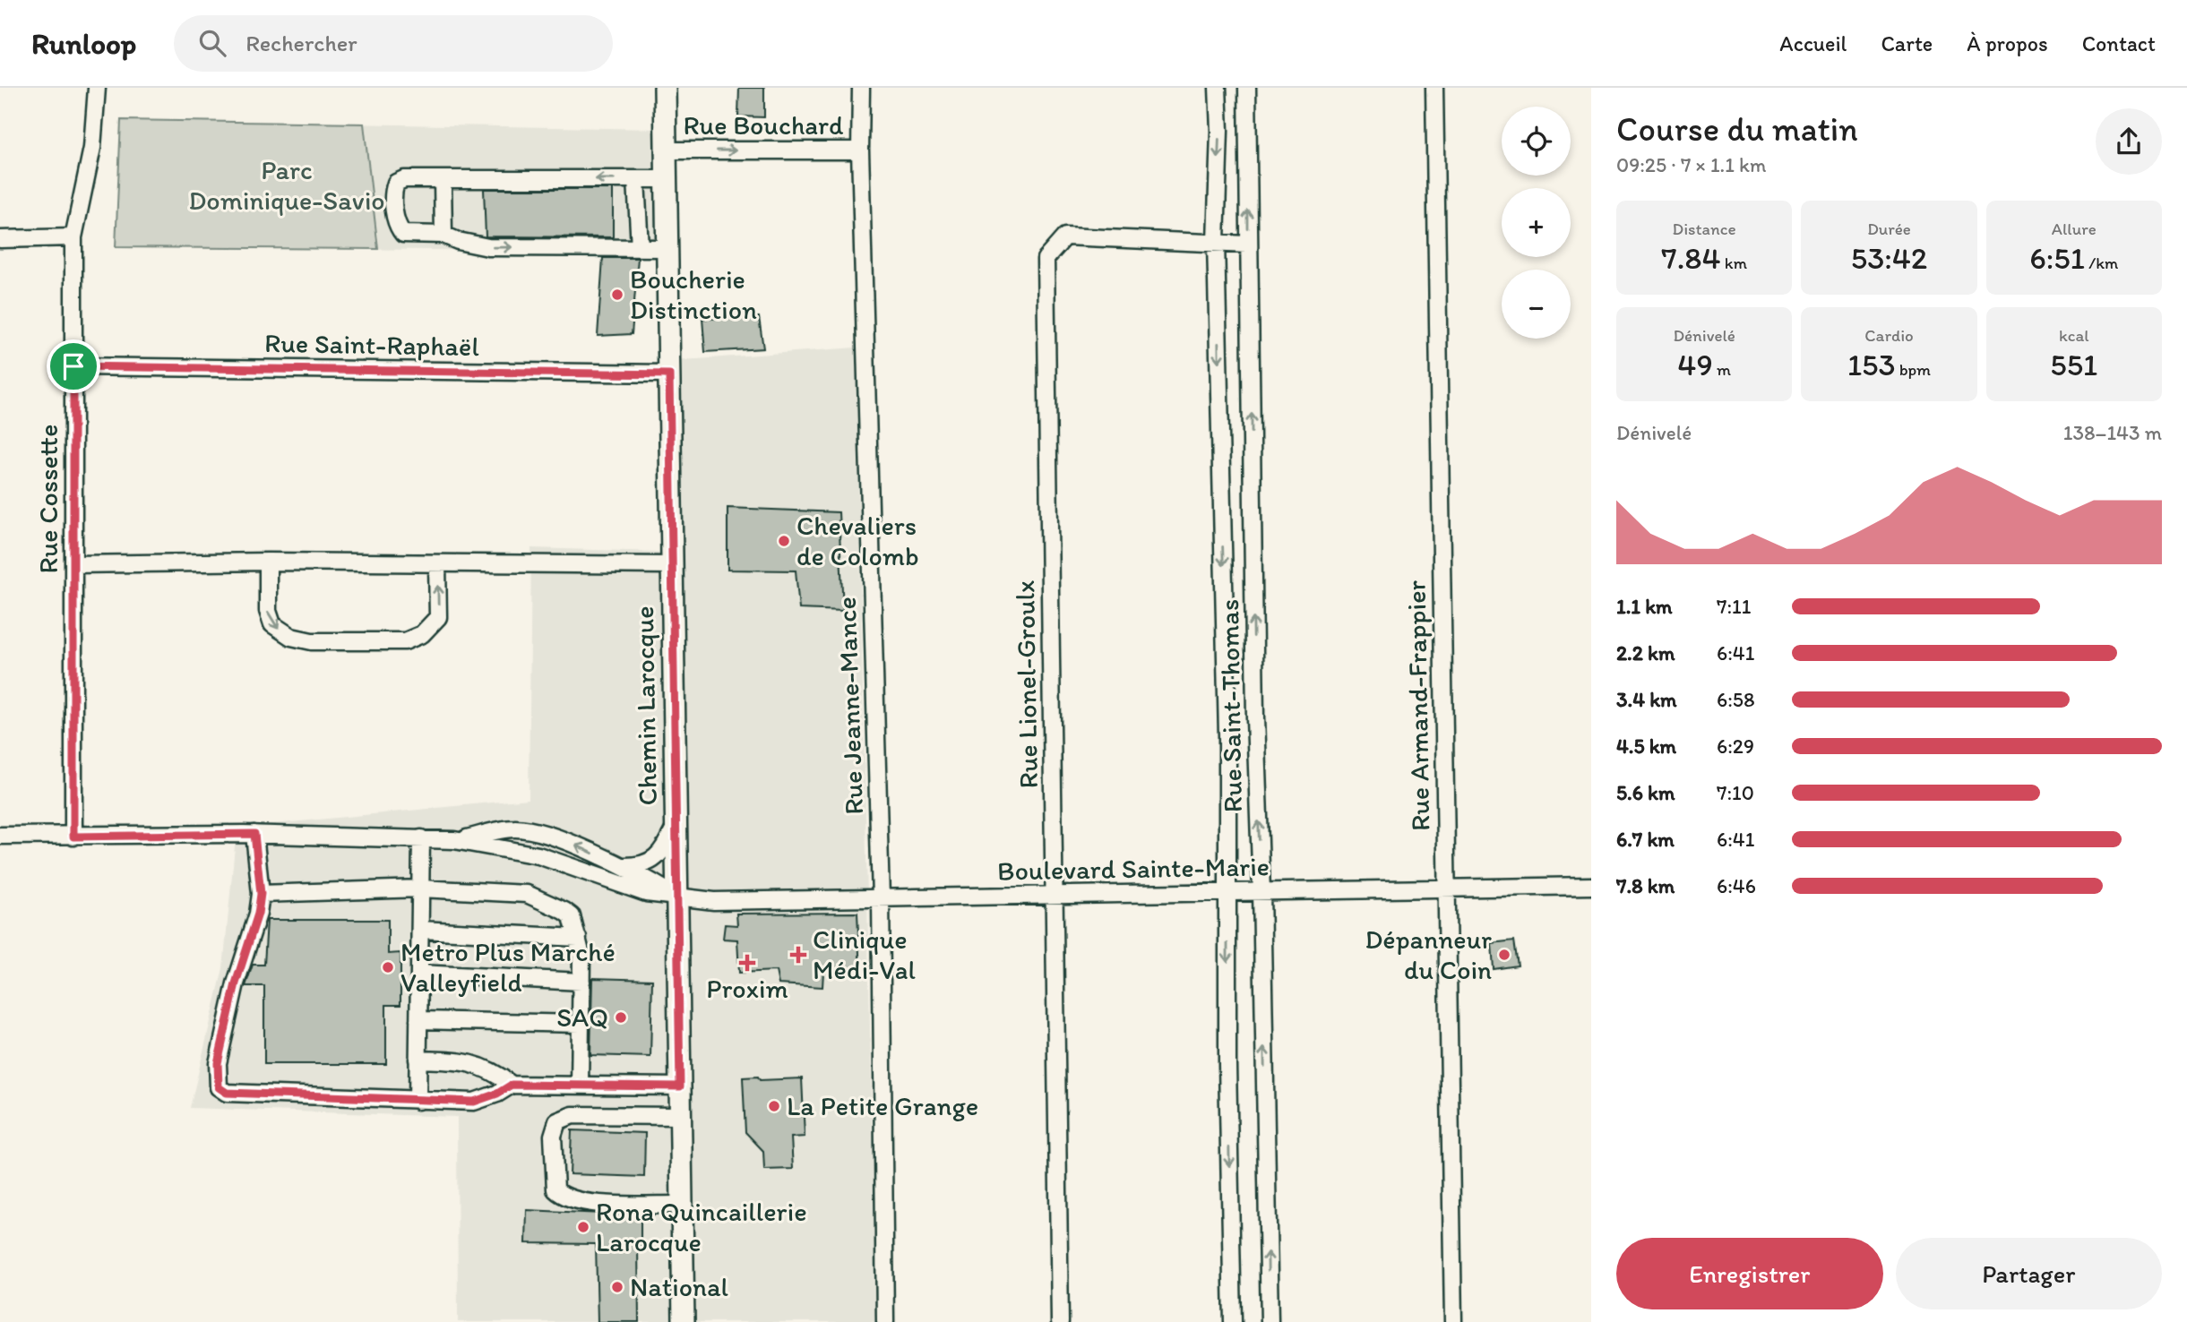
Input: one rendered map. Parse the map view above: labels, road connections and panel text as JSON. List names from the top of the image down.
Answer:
{
  "streets": {
    "main road": ["Chemin Larocque"],
    "street": [
      "Rue Bouchard",
      "Rue Saint-Raphaël",
      "Rue Cossette",
      "Rue Lionel-Groulx",
      "Rue Jeanne-Mance",
      "Rue Saint-Thomas",
      "Rue Armand-Frappier",
      "Boulevard Sainte-Marie"
    ]
  },
  "crossings": [
    ["Rue Bouchard", "Chemin Larocque"],
    ["Rue Bouchard", "Rue Jeanne-Mance"],
    ["Rue Saint-Raphaël", "Rue Cossette"],
    ["Rue Saint-Raphaël", "Chemin Larocque"],
    ["Rue Cossette", "Boulevard Sainte-Marie"],
    ["Rue Lionel-Groulx", "Rue Saint-Thomas"],
    ["Rue Lionel-Groulx", "Boulevard Sainte-Marie"],
    ["Chemin Larocque", "Boulevard Sainte-Marie"],
    ["Rue Jeanne-Mance", "Boulevard Sainte-Marie"],
    ["Rue Saint-Thomas", "Boulevard Sainte-Marie"],
    ["Rue Armand-Frappier", "Boulevard Sainte-Marie"]
  ],
  "one_way": ["Rue Bouchard"],
  "parks": ["Parc Dominique-Savio"],
  "places": {
    "other": [
      "Boucherie Distinction",
      "Chevaliers de Colomb",
      "Dépanneur du Coin",
      "Metro Plus Marché Valleyfield",
      "SAQ",
      "La Petite Grange",
      "Rona Quincaillerie Larocque",
      "National"
    ],
    "health": ["Clinique Médi-Val", "Proxim"]
  },
  "page": {
    "header": "Runloop",
    "search": "Rechercher",
    "nav": [
      "Accueil",
      "Carte",
      "À propos",
      "Contact"
    ],
    "heading": ["Course du matin", "09:25 · 7 × 1.1 km"],
    "map_buttons": ["+", "−"],
    "stats": [
      ["Distance", "7.84 km"],
      ["Durée", "53:42"],
      ["Allure", "6:51 /km"],
      ["Dénivelé", "49 m"],
      ["Cardio", "153 bpm"],
      ["kcal", "551"]
    ],
    "chart": ["Dénivelé", "138–143 m"],
    "list": [
      {
        "name": "1.1 km",
        "note": "7:11"
      },
      {
        "name": "2.2 km",
        "note": "6:41"
      },
      {
        "name": "3.4 km",
        "note": "6:58"
      },
      {
        "name": "4.5 km",
        "note": "6:29"
      },
      {
        "name": "5.6 km",
        "note": "7:10"
      },
      {
        "name": "6.7 km",
        "note": "6:41"
      },
      {
        "name": "7.8 km",
        "note": "6:46"
      }
    ],
    "buttons": ["Enregistrer", "Partager"]
  }
}
